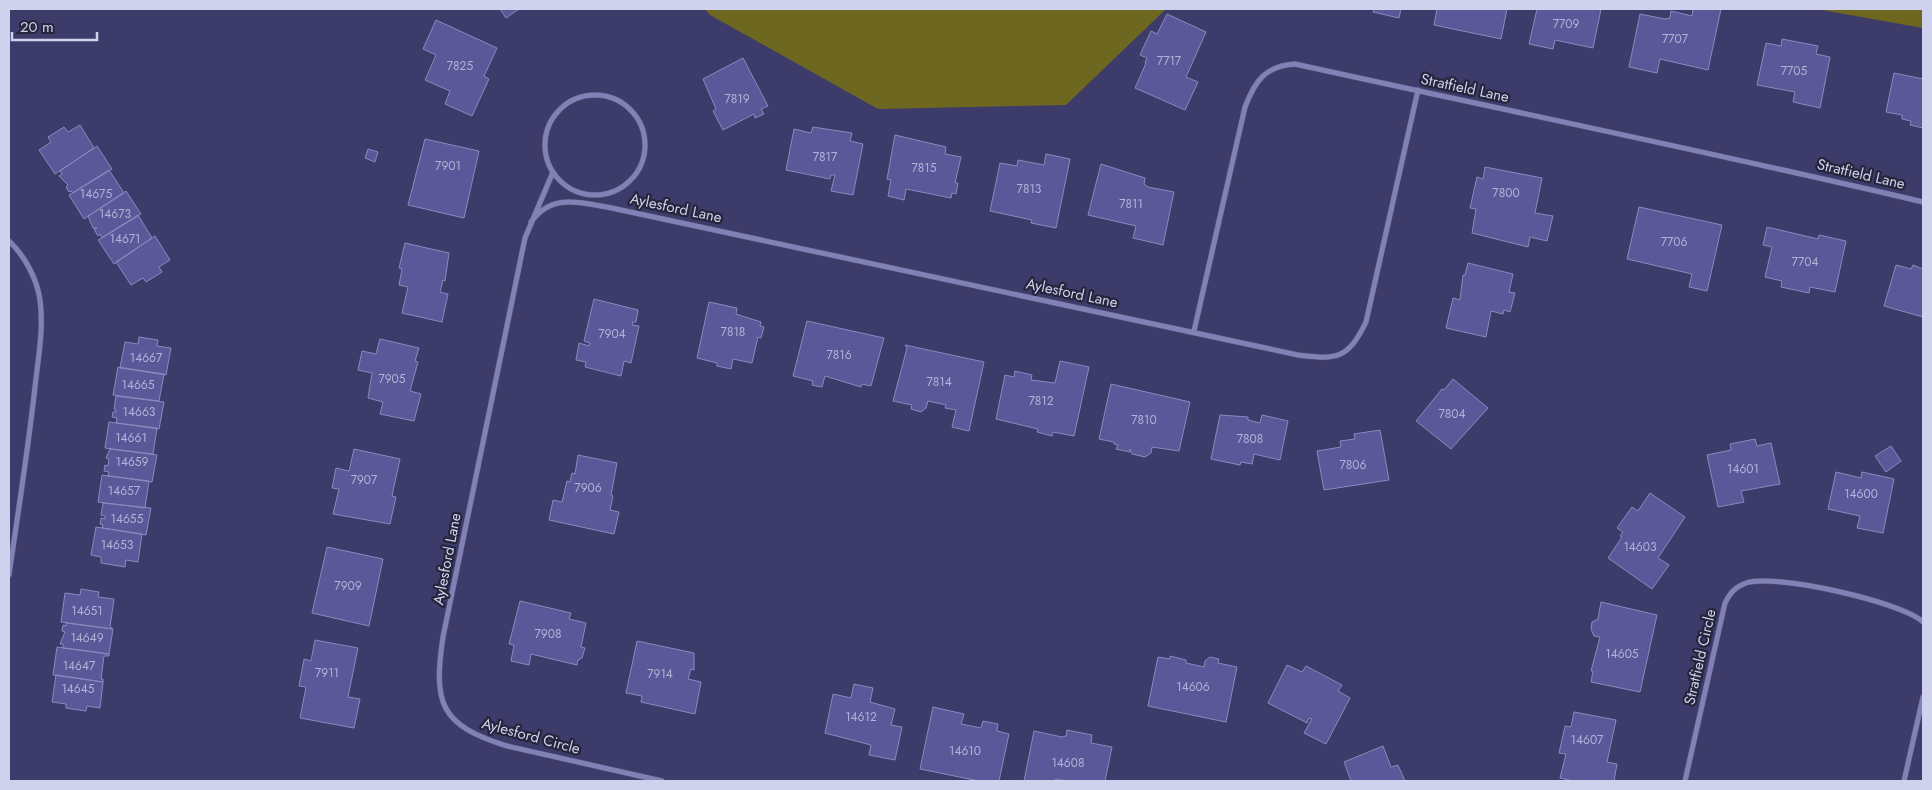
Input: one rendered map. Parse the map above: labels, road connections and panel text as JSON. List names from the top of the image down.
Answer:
{
  "streets": {
    "street": [
      "Stratfield Lane",
      "Aylesford Lane",
      "Stratfield Circle",
      "Aylesford Circle"
    ]
  },
  "crossings": [
    ["Stratfield Lane", "Aylesford Lane"],
    ["Aylesford Lane", "Aylesford Circle"]
  ],
  "house_numbers": [
    "7709",
    "7707",
    "7717",
    "7825",
    "7705",
    "7819",
    "7817",
    "7901",
    "7815",
    "7813",
    "7800",
    "14675",
    "7811",
    "14673",
    "14671",
    "7706",
    "7704",
    "7818",
    "7904",
    "7816",
    "14667",
    "7905",
    "7814",
    "14665",
    "7812",
    "14663",
    "7804",
    "7810",
    "14661",
    "7808",
    "14659",
    "7806",
    "14601",
    "7907",
    "7906",
    "14657",
    "14600",
    "14655",
    "14653",
    "14603",
    "7909",
    "14651",
    "7908",
    "14649",
    "14605",
    "14647",
    "7911",
    "7914",
    "14606",
    "14645",
    "14612",
    "14607",
    "14610",
    "14608"
  ],
  "scale_bar": "20 m"
}
